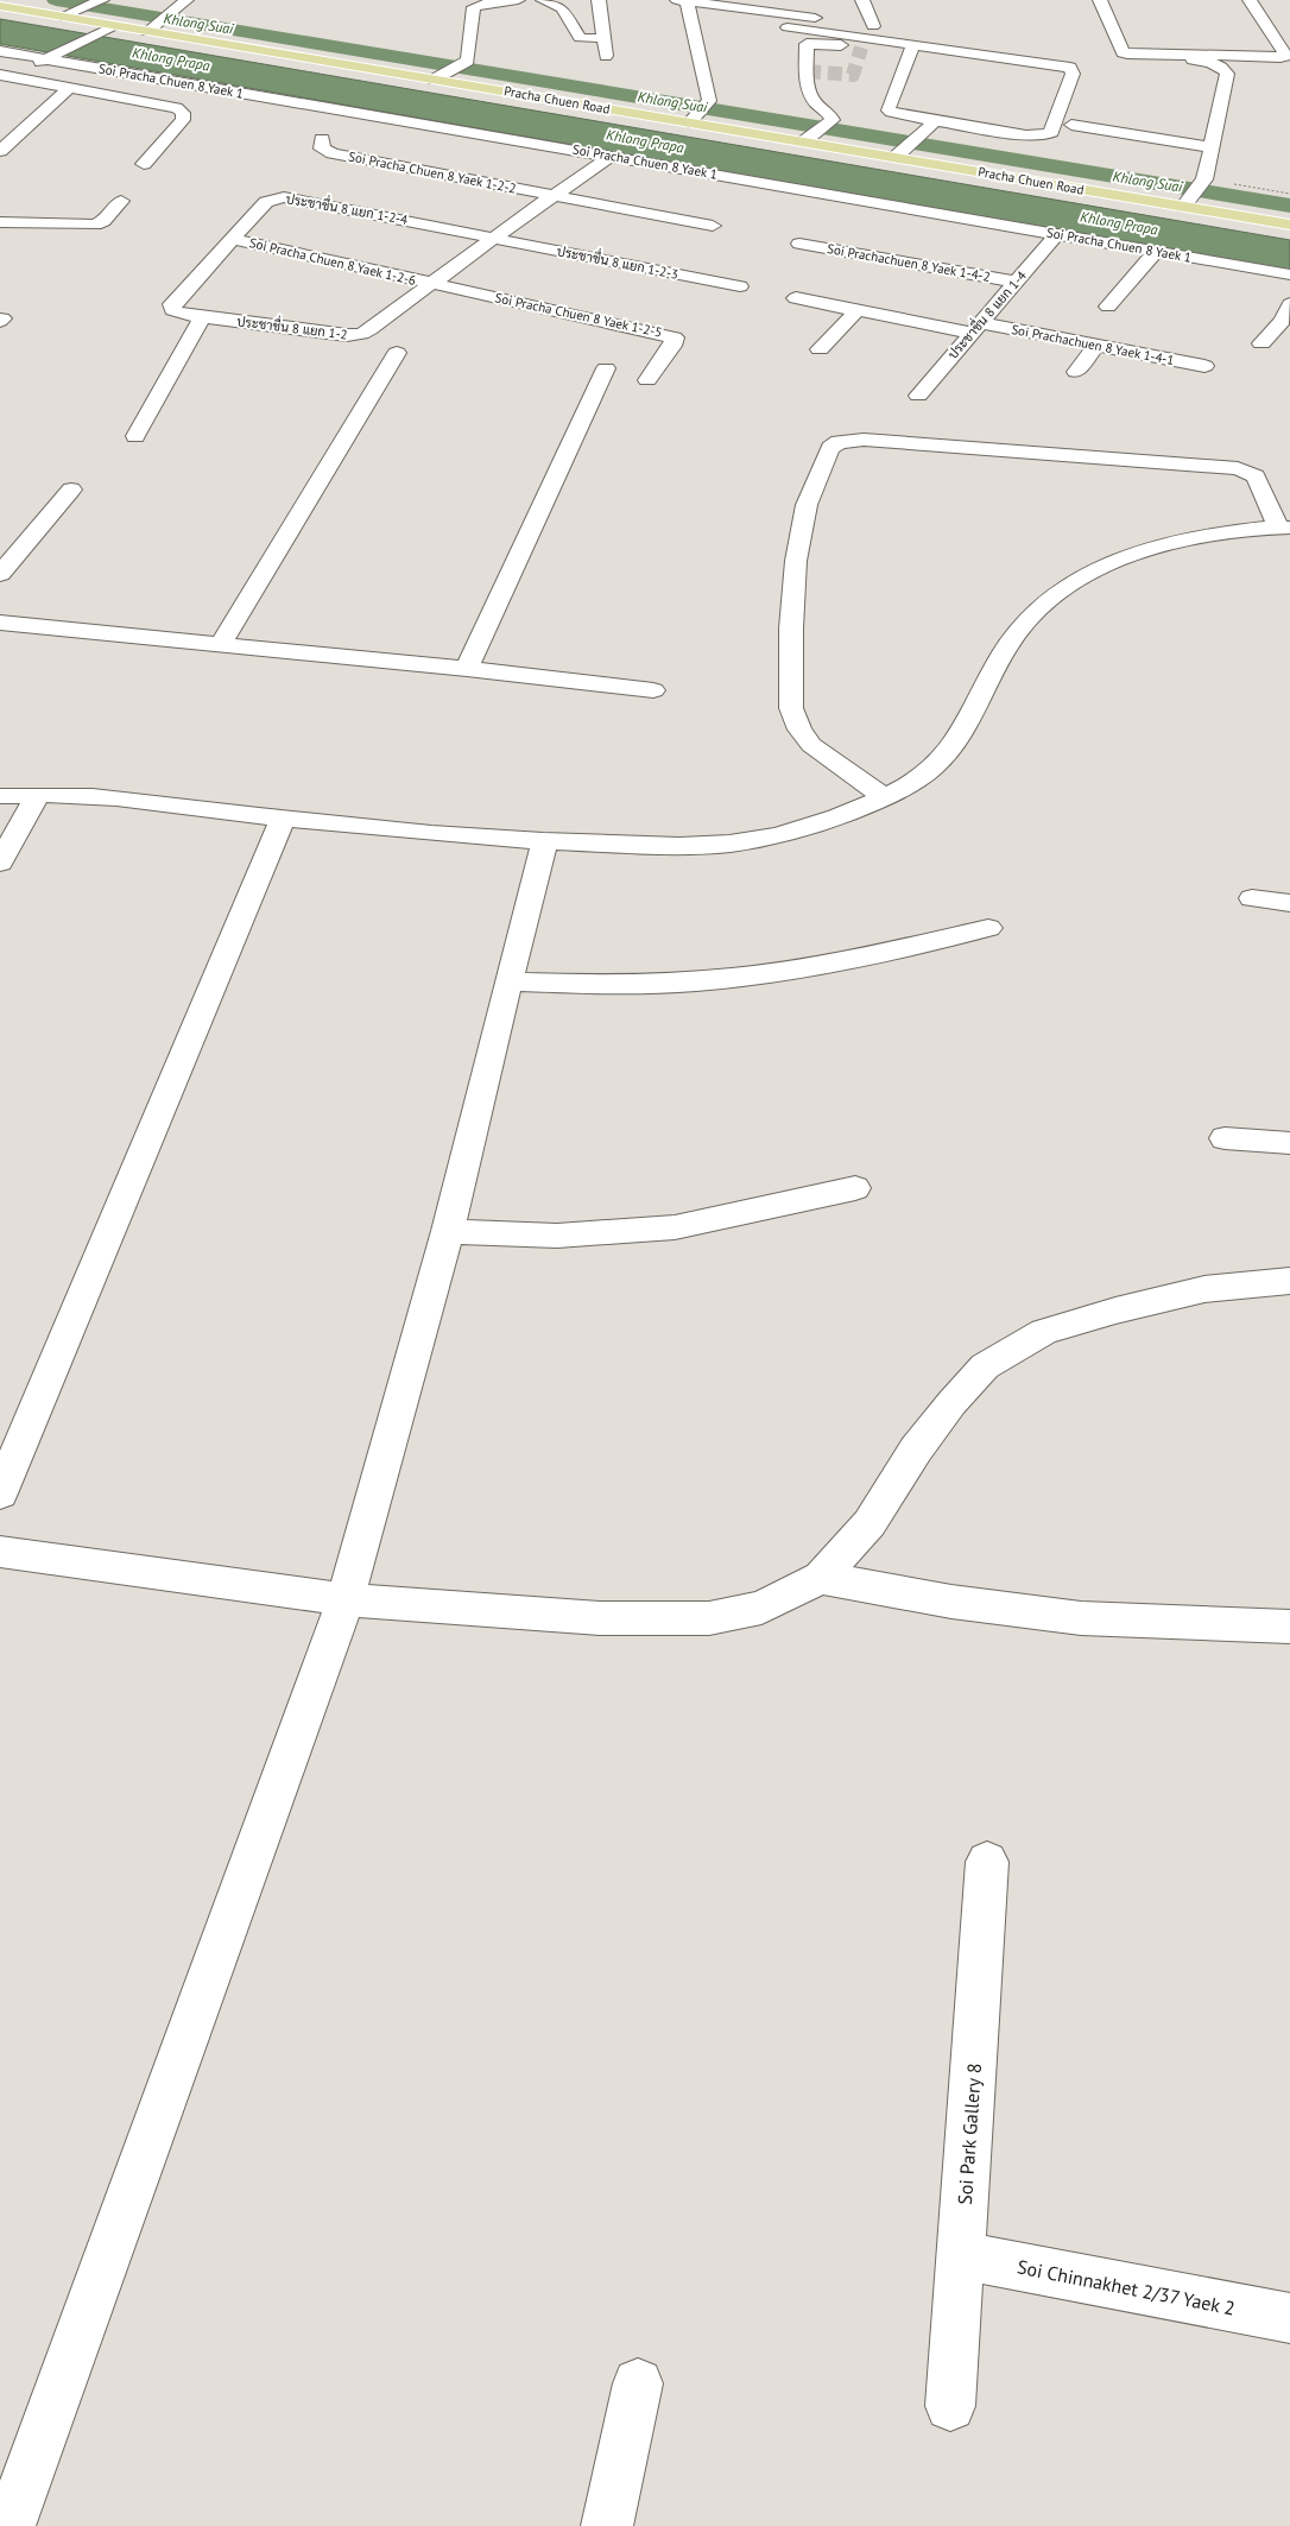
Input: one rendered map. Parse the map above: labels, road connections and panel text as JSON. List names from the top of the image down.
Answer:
{
  "streets": {
    "main road": ["Pracha Chuen Road"],
    "street": [
      "Soi Pracha Chuen 8 Yaek 1",
      "Soi Pracha Chuen 8 Yaek 1-2-2",
      "ประชาชื่น 8 แยก 1-2-4",
      "Soi Pracha Chuen 8 Yaek 1-2-6",
      "ประชาชื่น 8 แยก 1-2-3",
      "Soi Prachachuen 8 Yaek 1-4-2",
      "Soi Pracha Chuen 8 Yaek 1-2-5",
      "ประชาชื่น 8 แยก 1-4",
      "ประชาชื่น 8 แยก 1-2",
      "Soi Prachachuen 8 Yaek 1-4-1",
      "Soi Park Gallery 8",
      "Soi Chinnakhet 2/37 Yaek 2"
    ]
  },
  "crossings": [
    ["Soi Pracha Chuen 8 Yaek 1", "ประชาชื่น 8 แยก 1-4"],
    ["Soi Pracha Chuen 8 Yaek 1", "ประชาชื่น 8 แยก 1-2"],
    ["Soi Pracha Chuen 8 Yaek 1-2-2", "ประชาชื่น 8 แยก 1-2"],
    ["ประชาชื่น 8 แยก 1-2-4", "Soi Pracha Chuen 8 Yaek 1-2-6"],
    ["ประชาชื่น 8 แยก 1-2-4", "ประชาชื่น 8 แยก 1-2-3"],
    ["ประชาชื่น 8 แยก 1-2-4", "ประชาชื่น 8 แยก 1-2"],
    ["Soi Pracha Chuen 8 Yaek 1-2-6", "Soi Pracha Chuen 8 Yaek 1-2-5"],
    ["Soi Pracha Chuen 8 Yaek 1-2-6", "ประชาชื่น 8 แยก 1-2"],
    ["ประชาชื่น 8 แยก 1-2-3", "ประชาชื่น 8 แยก 1-2"],
    ["Soi Prachachuen 8 Yaek 1-4-2", "ประชาชื่น 8 แยก 1-4"],
    ["Soi Pracha Chuen 8 Yaek 1-2-5", "ประชาชื่น 8 แยก 1-2"],
    ["ประชาชื่น 8 แยก 1-4", "Soi Prachachuen 8 Yaek 1-4-1"],
    ["Soi Park Gallery 8", "Soi Chinnakhet 2/37 Yaek 2"]
  ],
  "water": ["Khlong Suai", "Khlong Prapa"]
}
